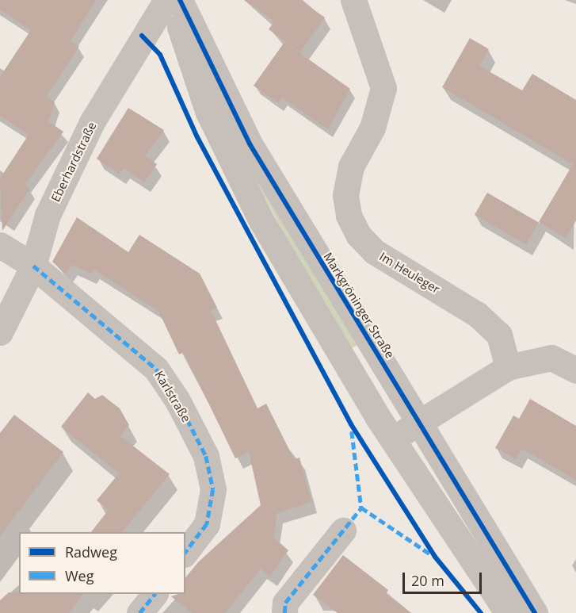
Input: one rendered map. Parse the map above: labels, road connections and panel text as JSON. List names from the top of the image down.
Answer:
{
  "streets": {
    "street": [
      "Eberhardstraße",
      "Im Heuleger",
      "Markgröninger Straße",
      "Karlstraße"
    ]
  },
  "crossings": [
    ["Eberhardstraße", "Karlstraße"]
  ],
  "legend": ["Radweg", "Weg"],
  "scale_bar": "20 m"
}
